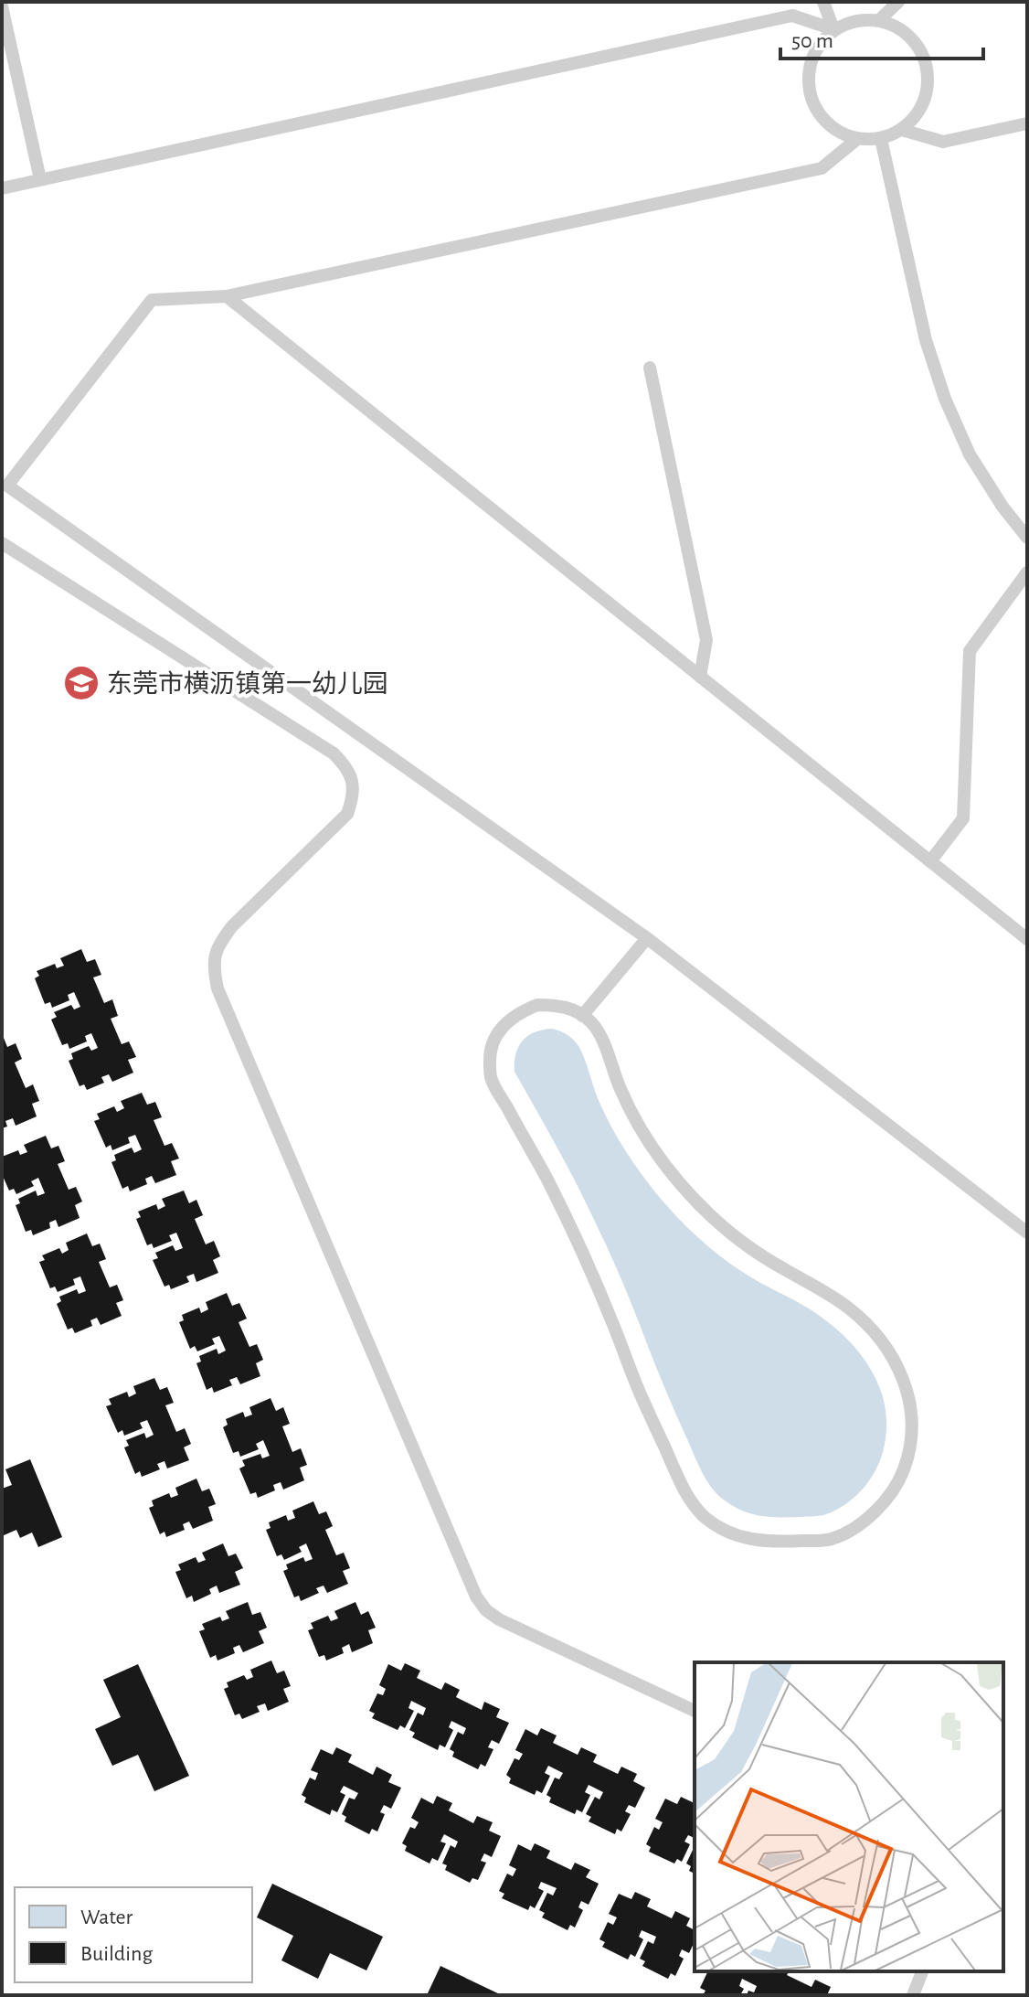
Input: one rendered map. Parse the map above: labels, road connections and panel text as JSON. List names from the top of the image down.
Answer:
{
  "places": {
    "school or university": ["东莞市横沥镇第一幼儿园"]
  },
  "legend": ["Water", "Building"],
  "scale_bar": "50 m"
}
